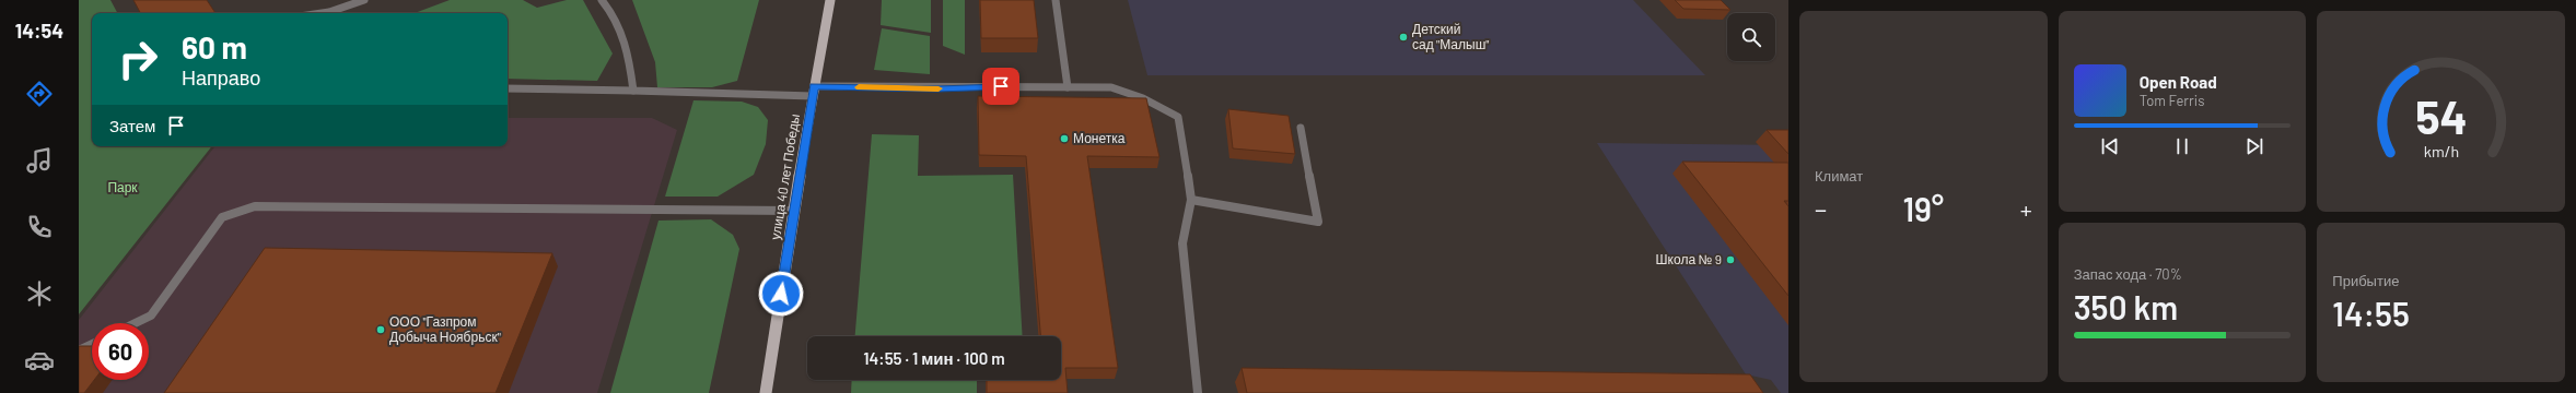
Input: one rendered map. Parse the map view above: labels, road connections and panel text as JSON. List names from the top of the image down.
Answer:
{
  "streets": {
    "main road": ["улица 40 лет Победы"]
  },
  "parks": ["Парк"],
  "places": [
    "Детский сад \"Малыш\"",
    "Монетка",
    "Школа № 9",
    "ООО \"Газпром Добыча Ноябрьск\""
  ],
  "page": {
    "tabs": "14:54",
    "tile": [
      "Климат",
      ["Запас хода · 70%", "350 km"],
      ["Прибытие", "14:55"]
    ],
    "turn": ["60 m", "Направо"],
    "song": ["Open Road", "Tom Ferris"],
    "then": "Затем",
    "heat": ["−", "19°", "+"],
    "limit": "60",
    "trip": "14:55 · 1 мин · 100 m",
    "gauge": ["54", "km/h"]
  }
}
